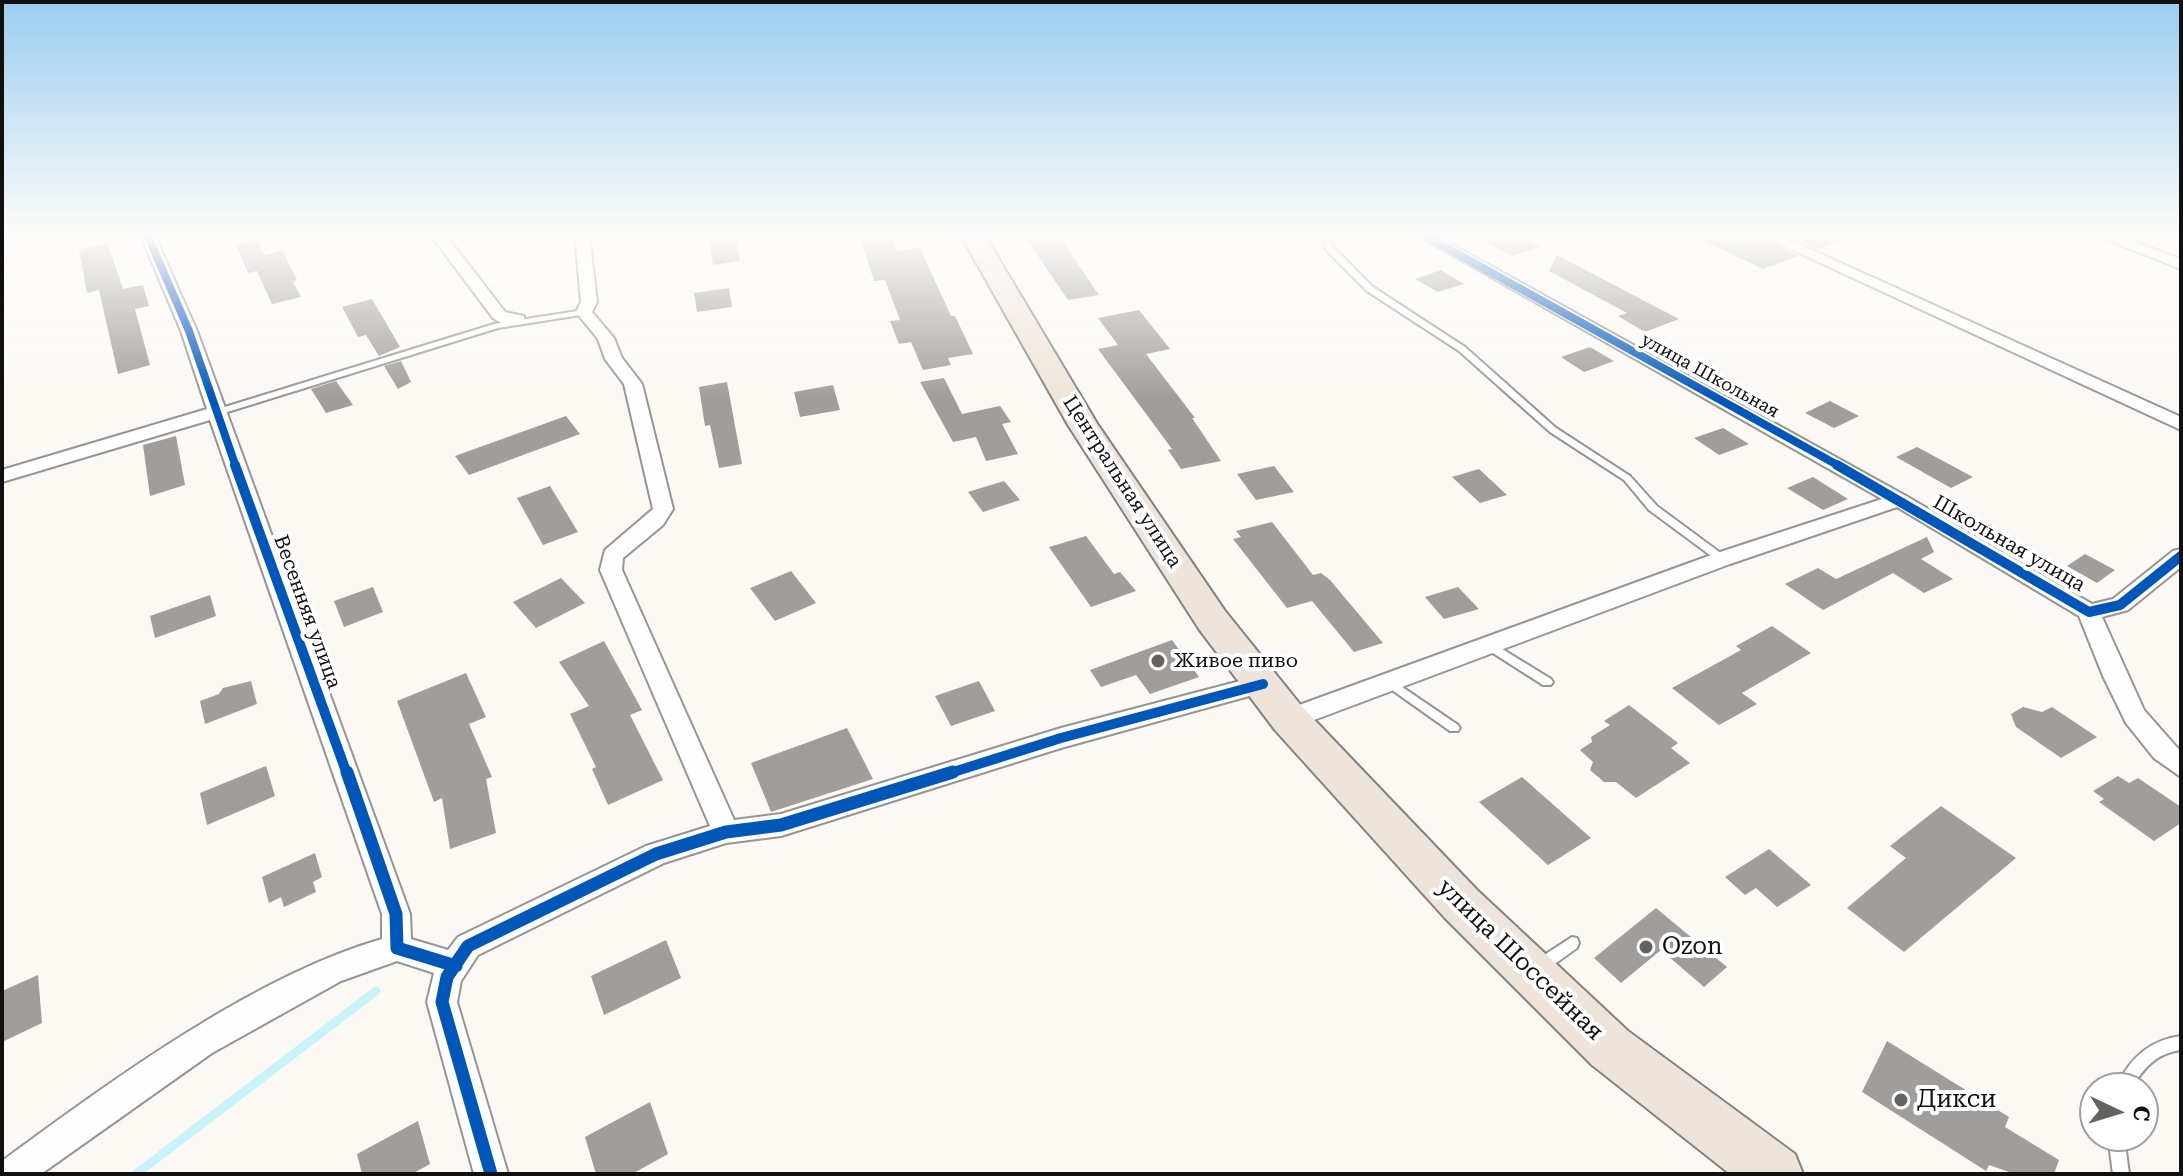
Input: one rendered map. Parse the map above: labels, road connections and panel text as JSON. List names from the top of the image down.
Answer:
{
  "streets": {
    "main road": ["Центральная улица", "улица Шоссейная"],
    "street": ["улица Школьная", "Школьная улица", "Весенняя улица"]
  },
  "crossings": [
    ["улица Школьная", "Школьная улица"],
    ["Центральная улица", "улица Шоссейная"]
  ],
  "places": ["Живое пиво", "Ozon", "Дикси"],
  "north": "right"
}
